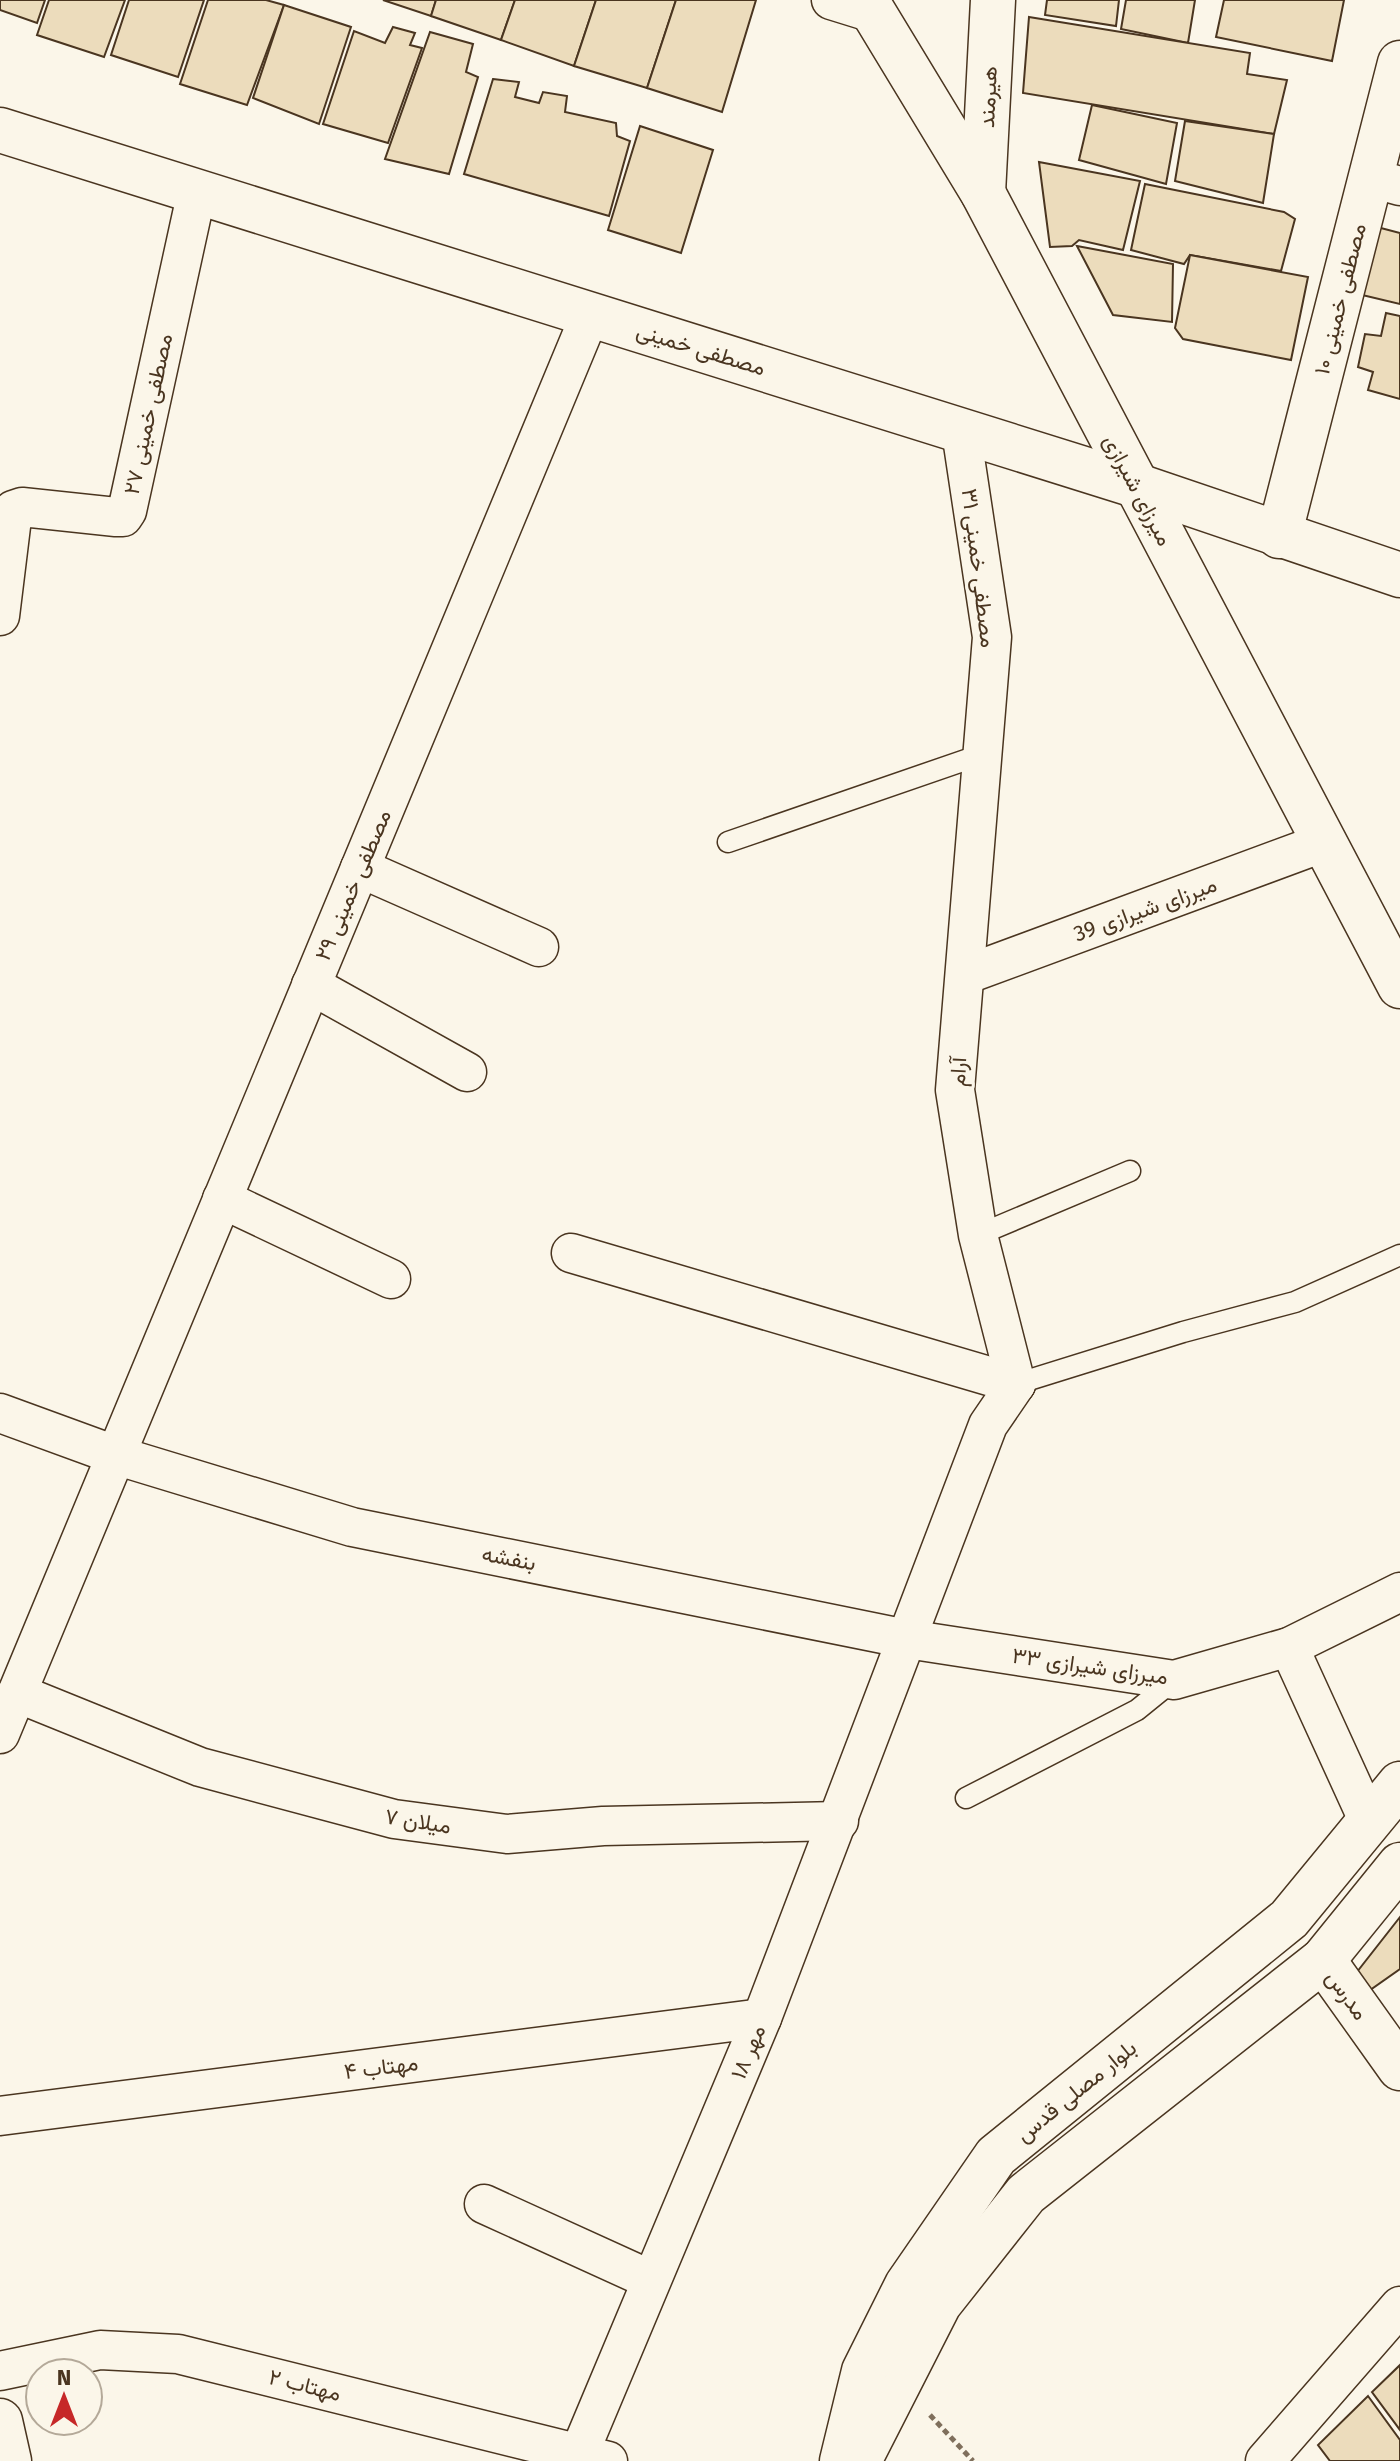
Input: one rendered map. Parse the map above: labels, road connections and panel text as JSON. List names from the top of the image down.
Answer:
{
  "streets": {
    "main road": [
      "هیرمند",
      "مصطفی خمینی ۱۰",
      "مصطفی خمینی",
      "میرزای شیرازی",
      "مدرس",
      "بلوار مصلی قدس"
    ],
    "street": [
      "مصطفی خمینی ۲۷",
      "مصطفی خمینی ۳۱",
      "مصطفی خمینی ۲۹",
      "میرزای شیرازی 39",
      "آرام",
      "بنفشه",
      "میرزای شیرازی ۳۳",
      "میلان ۷",
      "مهر ۱۸",
      "مهتاب ۴",
      "مهتاب ۲"
    ]
  },
  "crossings": [
    ["هیرمند", "میرزای شیرازی"],
    ["مصطفی خمینی ۱۰", "مصطفی خمینی"],
    ["مصطفی خمینی", "مصطفی خمینی ۲۷"],
    ["مصطفی خمینی", "میرزای شیرازی"],
    ["مصطفی خمینی", "مصطفی خمینی ۳۱"],
    ["مصطفی خمینی", "مصطفی خمینی ۲۹"],
    ["میرزای شیرازی", "میرزای شیرازی 39"],
    ["مصطفی خمینی ۳۱", "آرام"],
    ["مصطفی خمینی ۲۹", "بنفشه"],
    ["مصطفی خمینی ۲۹", "میلان ۷"],
    ["میرزای شیرازی 39", "آرام"],
    ["آرام", "مهر ۱۸"],
    ["بنفشه", "میرزای شیرازی ۳۳"],
    ["بنفشه", "مهر ۱۸"],
    ["میرزای شیرازی ۳۳", "مهر ۱۸"],
    ["میلان ۷", "مهر ۱۸"],
    ["مهر ۱۸", "مهتاب ۴"],
    ["مهر ۱۸", "مهتاب ۲"]
  ],
  "north": "top"
}
